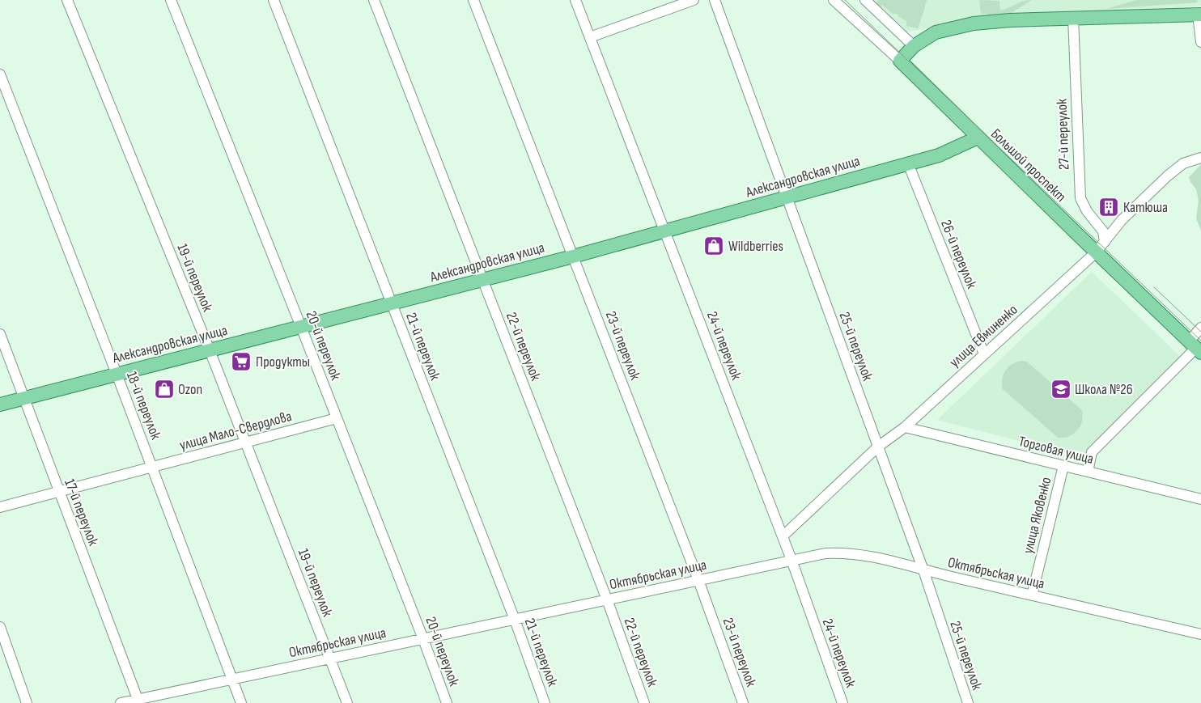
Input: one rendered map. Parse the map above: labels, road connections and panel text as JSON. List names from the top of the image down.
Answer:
{
  "streets": {
    "main road": ["Большой проспект", "Александровская улица"],
    "street": [
      "27-й переулок",
      "26-й переулок",
      "19-й переулок",
      "улица Евминенко",
      "20-й переулок",
      "23-й переулок",
      "24-й переулок",
      "21-й переулок",
      "22-й переулок",
      "25-й переулок",
      "18-й переулок",
      "улица Мало-Свердлова",
      "Торговая улица",
      "17-й переулок",
      "улица Яковенко",
      "Октябрьская улица"
    ]
  },
  "crossings": [
    ["27-й переулок", "улица Евминенко"],
    ["Большой проспект", "Александровская улица"],
    ["Большой проспект", "улица Евминенко"],
    ["Александровская улица", "26-й переулок"],
    ["Александровская улица", "19-й переулок"],
    ["Александровская улица", "20-й переулок"],
    ["Александровская улица", "23-й переулок"],
    ["Александровская улица", "24-й переулок"],
    ["Александровская улица", "21-й переулок"],
    ["Александровская улица", "22-й переулок"],
    ["Александровская улица", "25-й переулок"],
    ["Александровская улица", "18-й переулок"],
    ["Александровская улица", "17-й переулок"],
    ["26-й переулок", "улица Евминенко"],
    ["19-й переулок", "улица Мало-Свердлова"],
    ["19-й переулок", "Октябрьская улица"],
    ["улица Евминенко", "24-й переулок"],
    ["улица Евминенко", "25-й переулок"],
    ["улица Евминенко", "Торговая улица"],
    ["20-й переулок", "улица Мало-Свердлова"],
    ["20-й переулок", "Октябрьская улица"],
    ["23-й переулок", "Октябрьская улица"],
    ["24-й переулок", "Октябрьская улица"],
    ["21-й переулок", "Октябрьская улица"],
    ["22-й переулок", "Октябрьская улица"],
    ["25-й переулок", "Октябрьская улица"],
    ["18-й переулок", "улица Мало-Свердлова"],
    ["18-й переулок", "Октябрьская улица"],
    ["улица Мало-Свердлова", "17-й переулок"],
    ["Торговая улица", "улица Яковенко"],
    ["17-й переулок", "Октябрьская улица"],
    ["улица Яковенко", "Октябрьская улица"]
  ],
  "places": {
    "building": ["Катюша"],
    "shop": ["Wildberries", "Ozon"],
    "supermarket": ["Продукты"],
    "school or university": ["Школа №26"]
  }
}
